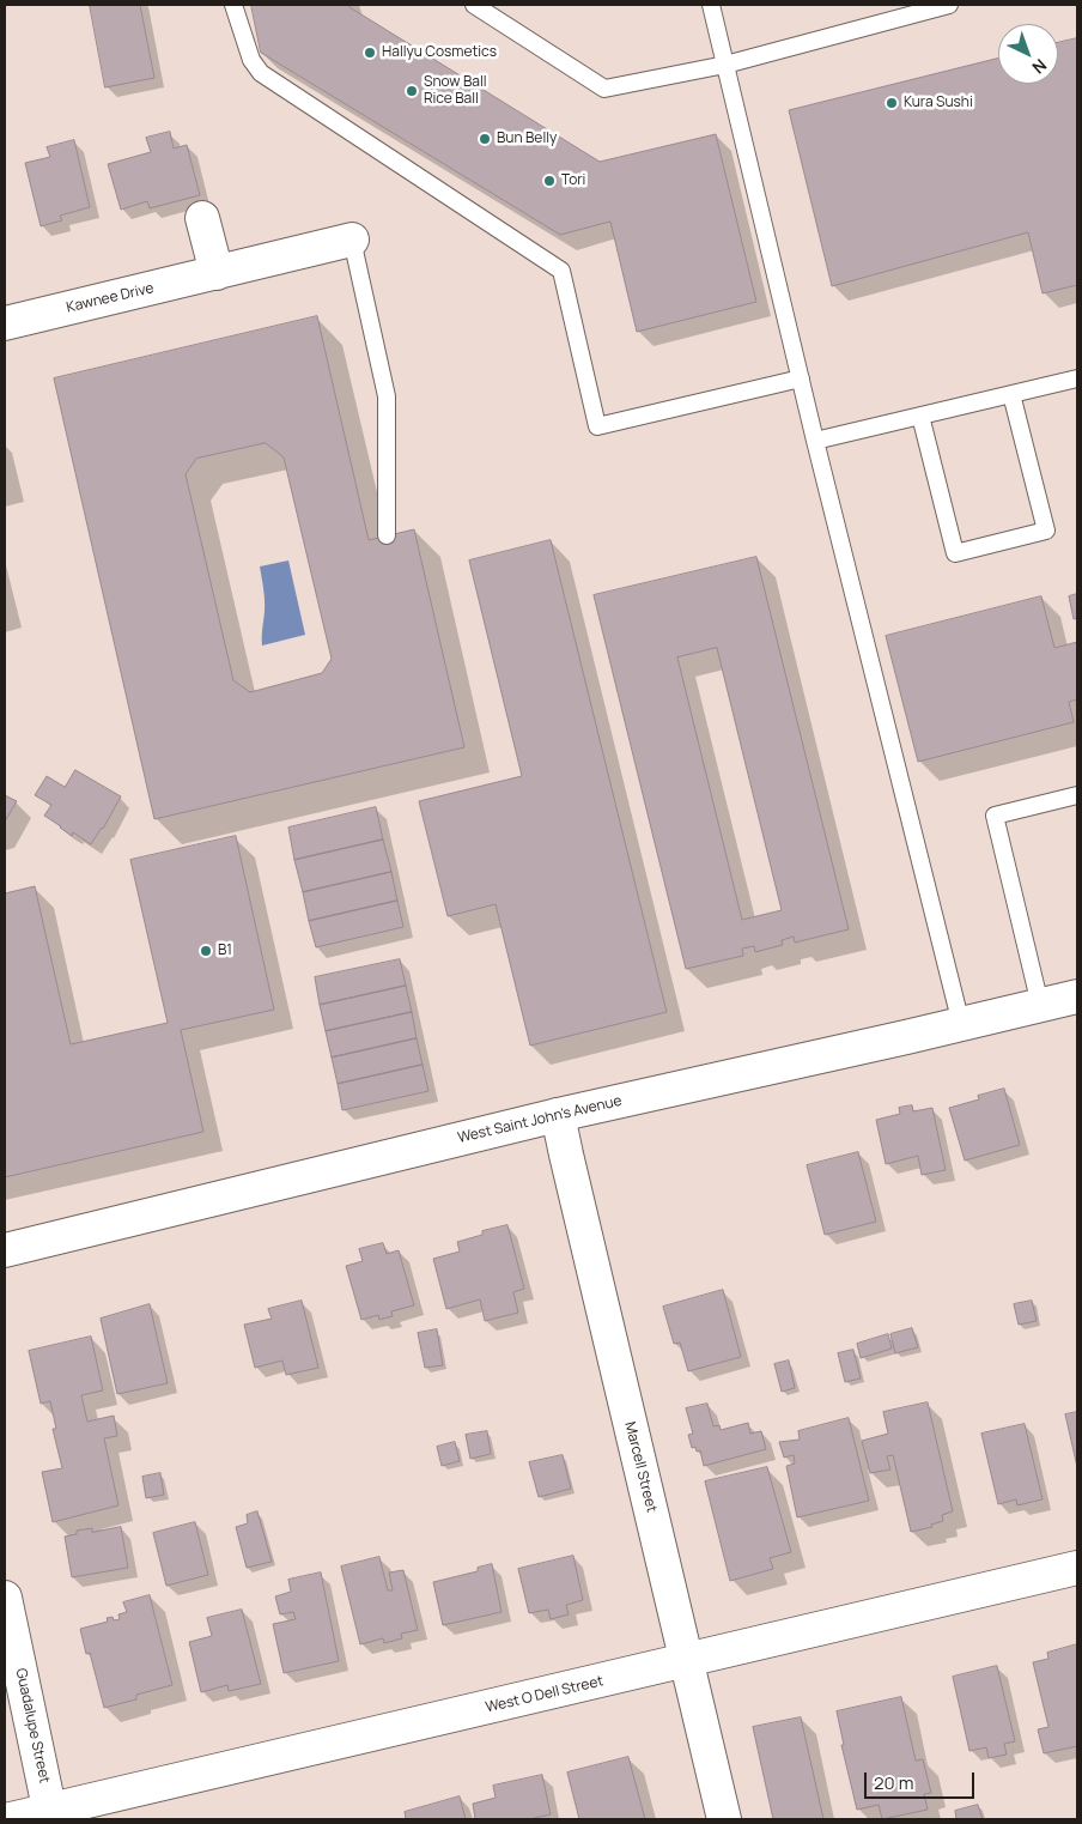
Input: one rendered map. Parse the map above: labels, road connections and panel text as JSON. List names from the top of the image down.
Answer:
{
  "streets": {
    "street": [
      "Kawnee Drive",
      "West Saint John's Avenue",
      "Marcell Street",
      "West O Dell Street",
      "Guadalupe Street"
    ]
  },
  "crossings": [
    ["West Saint John's Avenue", "Marcell Street"],
    ["Marcell Street", "West O Dell Street"],
    ["West O Dell Street", "Guadalupe Street"]
  ],
  "places": [
    "Hallyu Cosmetics",
    "Snow Ball Rice Ball",
    "Kura Sushi",
    "Bun Belly",
    "Tori",
    "B1"
  ],
  "scale_bar": "20 m",
  "north": "bottom right"
}
